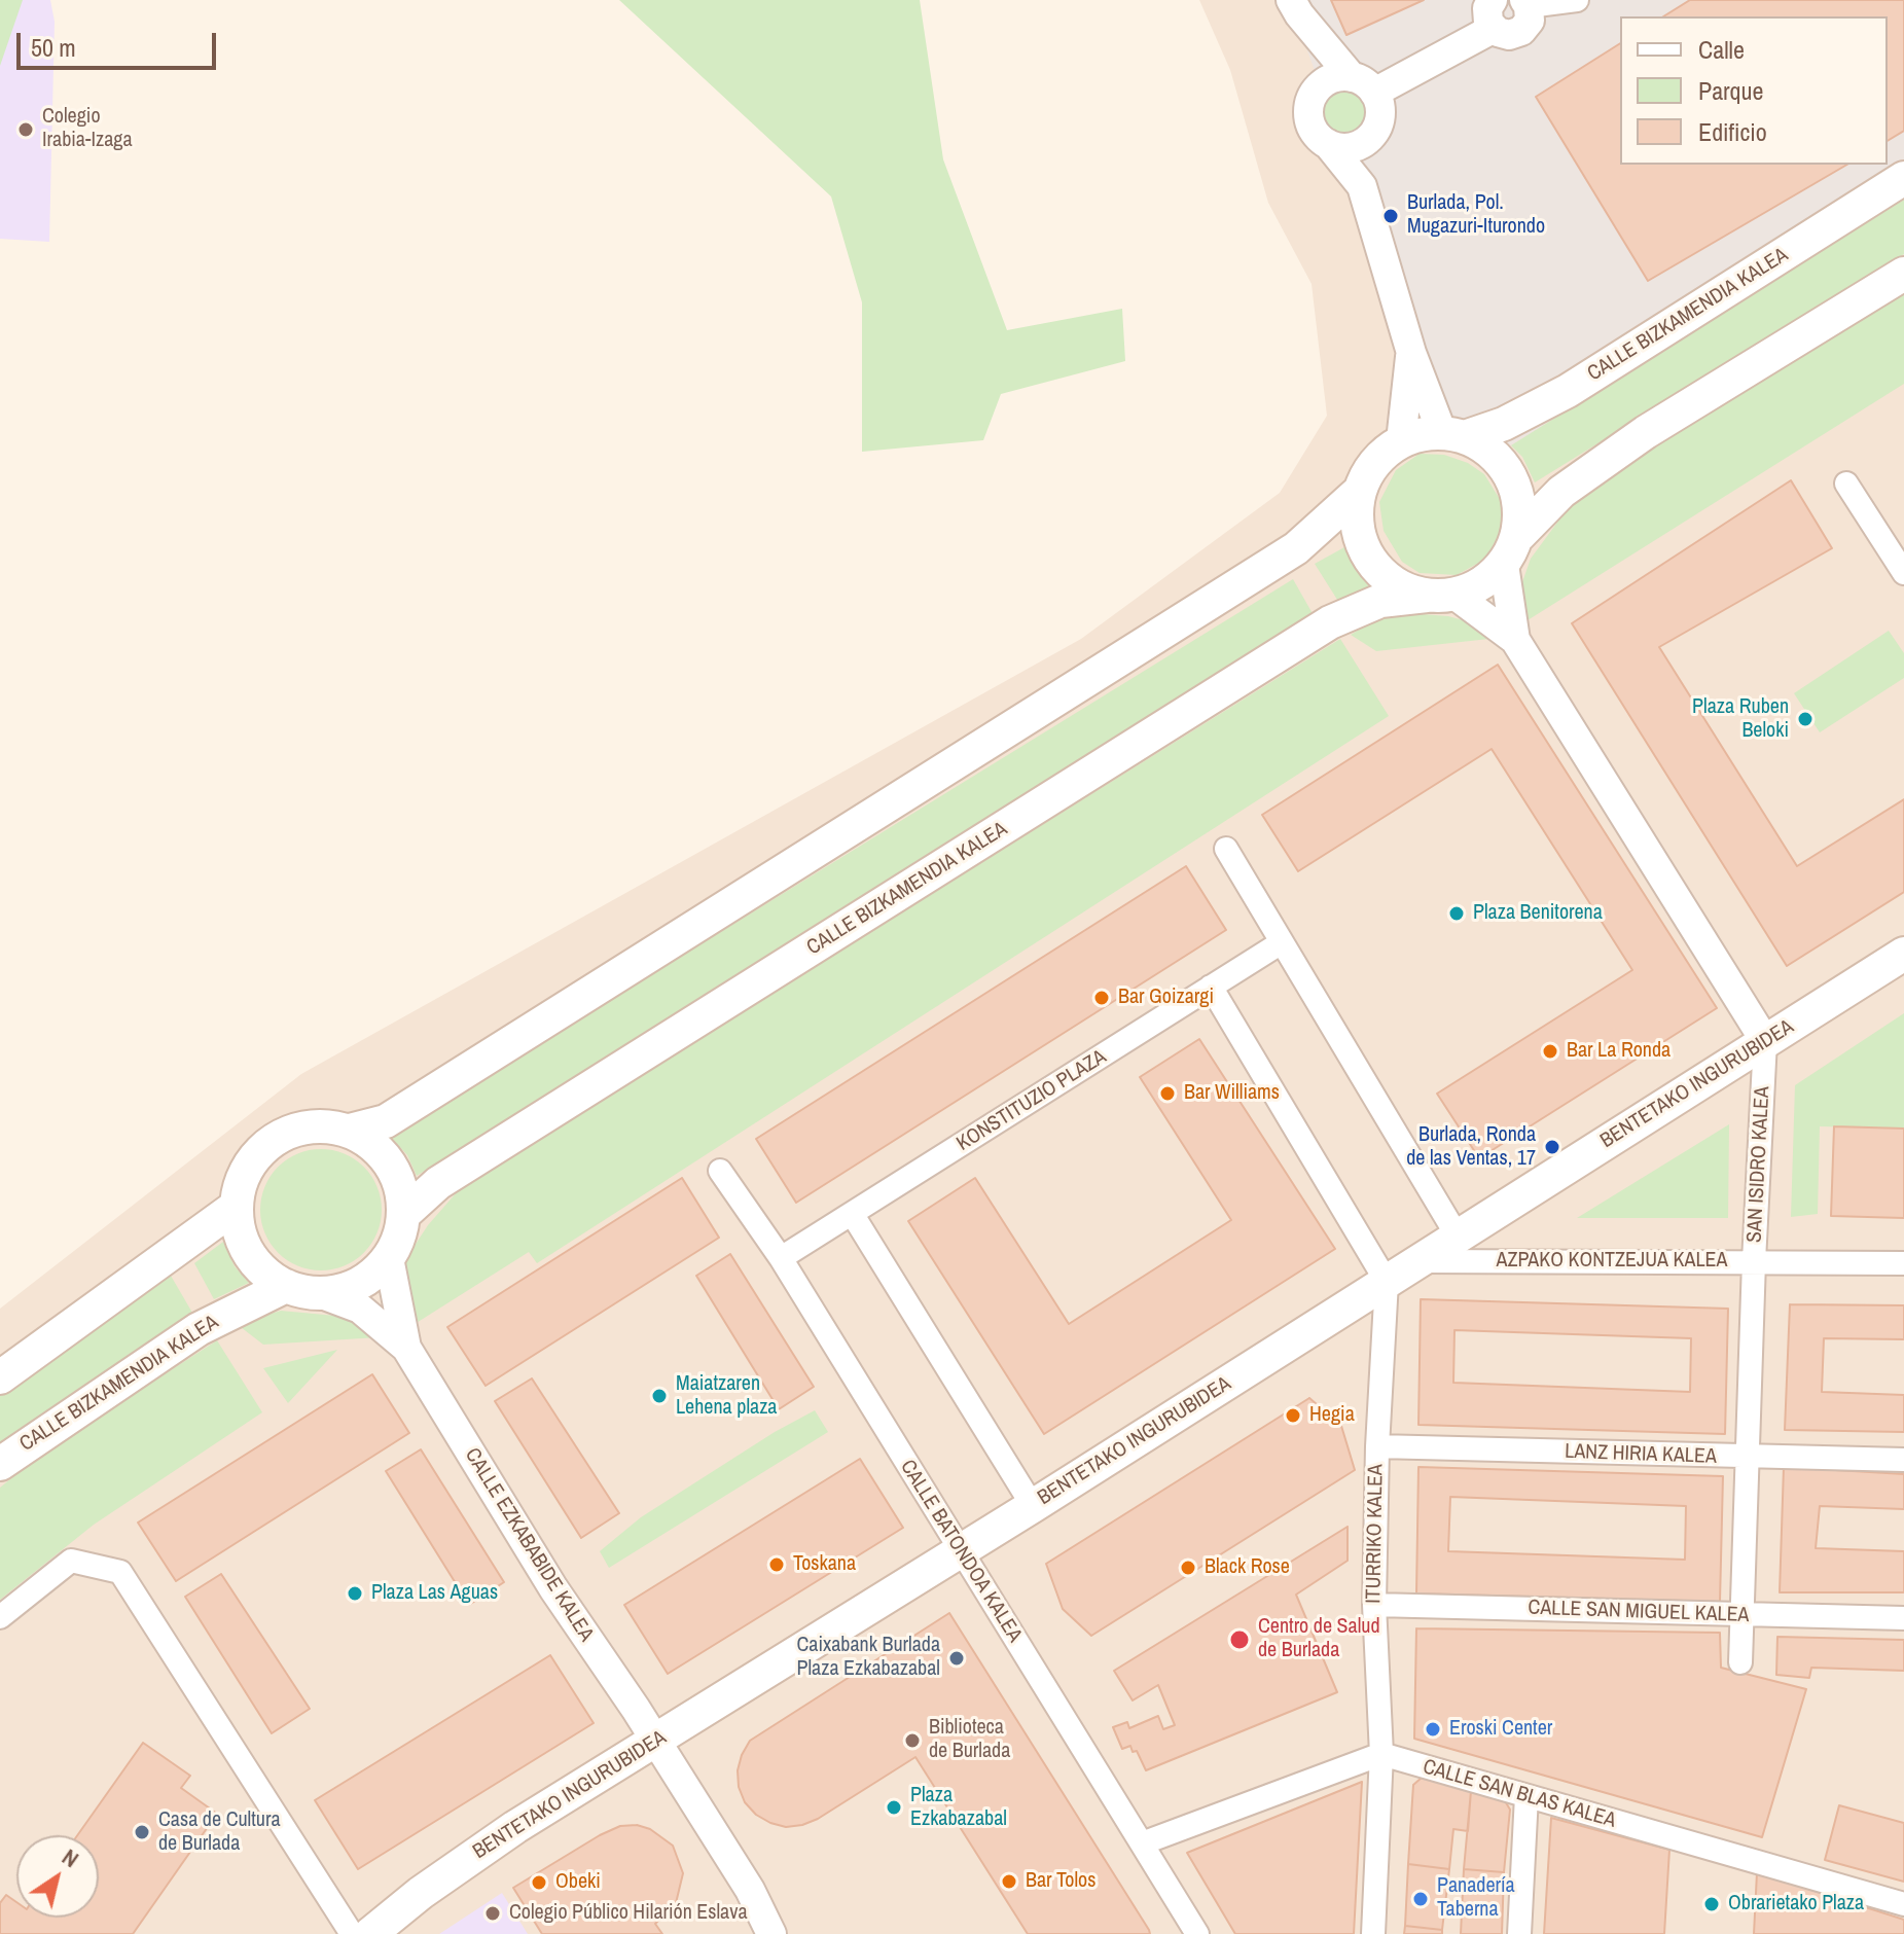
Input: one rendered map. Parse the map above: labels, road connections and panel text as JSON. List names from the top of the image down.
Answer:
{
  "streets": {
    "main road": ["CALLE BIZKAMENDIA KALEA", "BENTETAKO INGURUBIDEA"],
    "street": [
      "KONSTITUZIO PLAZA",
      "SAN ISIDRO KALEA",
      "AZPAKO KONTZEJUA KALEA",
      "LANZ HIRIA KALEA",
      "ITURRIKO KALEA",
      "CALLE EZKABABIDE KALEA",
      "CALLE BATONDOA KALEA",
      "CALLE SAN MIGUEL KALEA",
      "CALLE SAN BLAS KALEA"
    ]
  },
  "crossings": [
    ["CALLE BIZKAMENDIA KALEA", "CALLE EZKABABIDE KALEA"],
    ["BENTETAKO INGURUBIDEA", "SAN ISIDRO KALEA"],
    ["BENTETAKO INGURUBIDEA", "AZPAKO KONTZEJUA KALEA"],
    ["BENTETAKO INGURUBIDEA", "ITURRIKO KALEA"],
    ["BENTETAKO INGURUBIDEA", "CALLE EZKABABIDE KALEA"],
    ["BENTETAKO INGURUBIDEA", "CALLE BATONDOA KALEA"],
    ["KONSTITUZIO PLAZA", "CALLE BATONDOA KALEA"],
    ["SAN ISIDRO KALEA", "AZPAKO KONTZEJUA KALEA"],
    ["SAN ISIDRO KALEA", "LANZ HIRIA KALEA"],
    ["SAN ISIDRO KALEA", "CALLE SAN MIGUEL KALEA"],
    ["LANZ HIRIA KALEA", "ITURRIKO KALEA"],
    ["ITURRIKO KALEA", "CALLE SAN MIGUEL KALEA"],
    ["ITURRIKO KALEA", "CALLE SAN BLAS KALEA"]
  ],
  "places": [
    "Colegio Irabia-Izaga",
    "Burlada, Pol. Mugazuri-Iturondo",
    "Plaza Ruben Beloki",
    "Plaza Benitorena",
    "Bar Goizargi",
    "Bar La Ronda",
    "Bar Williams",
    "Burlada, Ronda de las Ventas, 17",
    "Maiatzaren Lehena plaza",
    "Hegia",
    "Toskana",
    "Black Rose",
    "Plaza Las Aguas",
    "Centro de Salud de Burlada",
    "Caixabank Burlada Plaza Ezkabazabal",
    "Eroski Center",
    "Biblioteca de Burlada",
    "Plaza Ezkabazabal",
    "Casa de Cultura de Burlada",
    "Bar Tolos",
    "Obeki",
    "Panadería Taberna",
    "Obrarietako Plaza",
    "Colegio Público Hilarión Eslava"
  ],
  "legend": ["Calle", "Parque", "Edificio"],
  "scale_bar": "50 m",
  "north": "top right"
}
